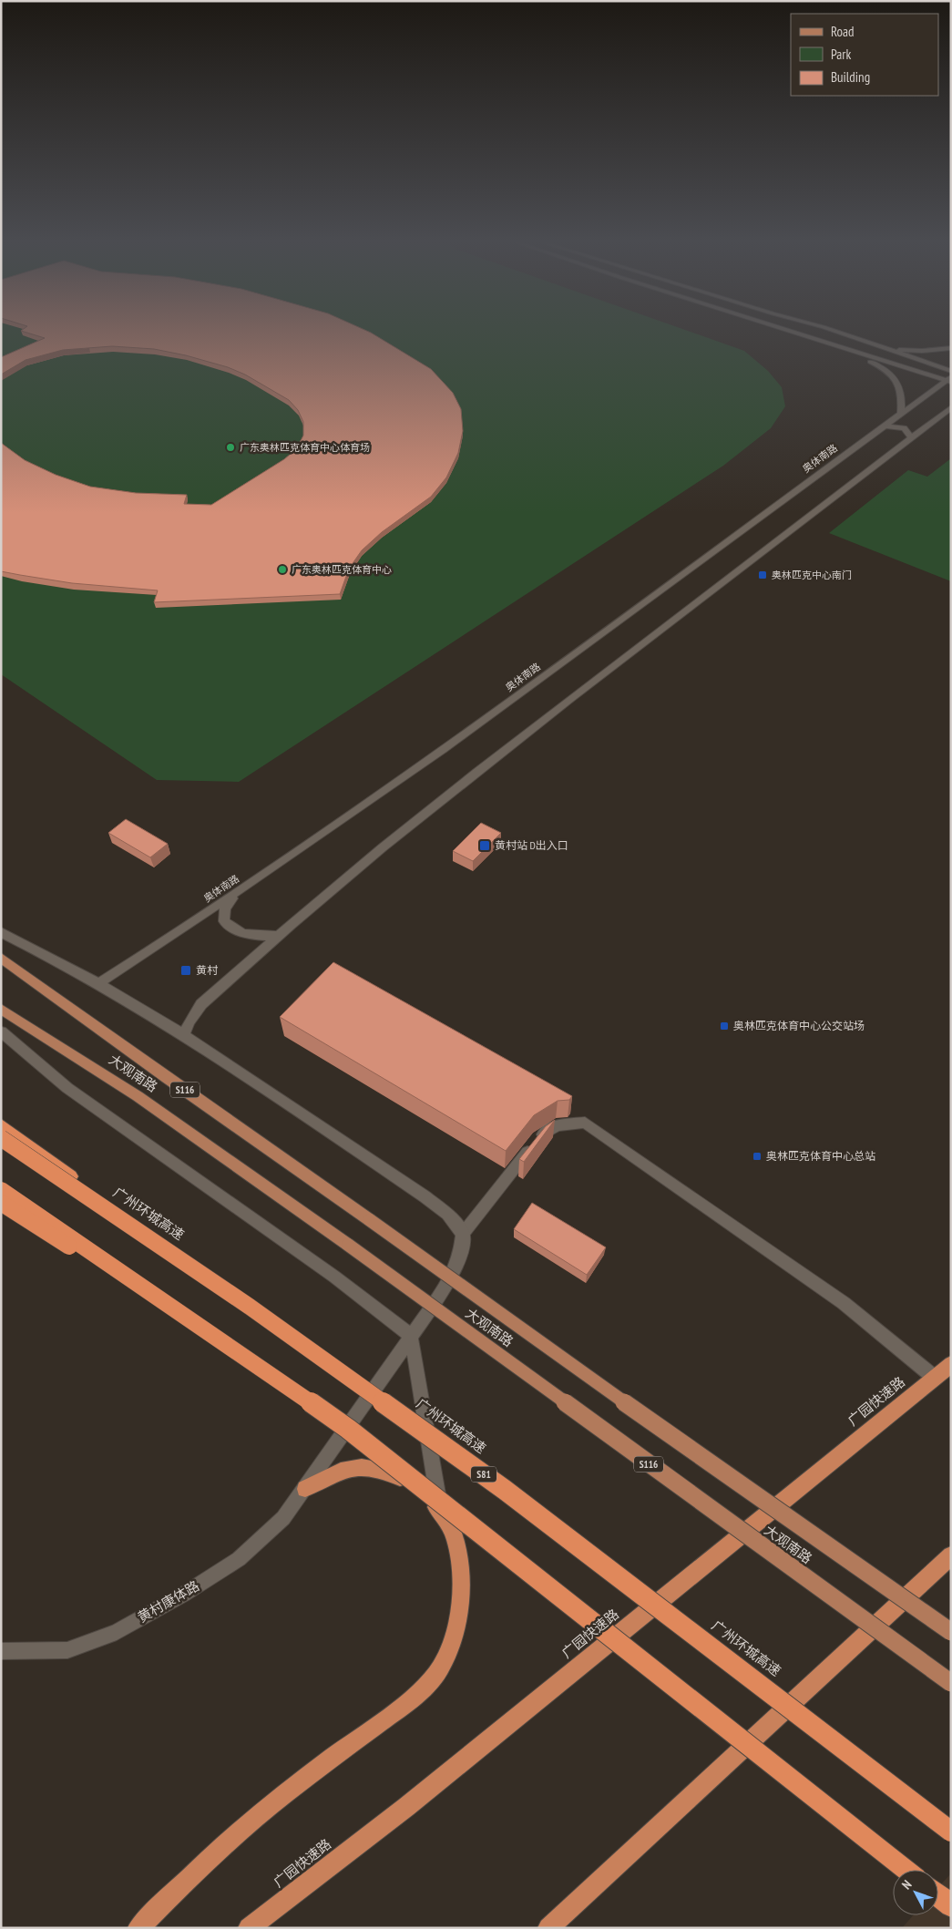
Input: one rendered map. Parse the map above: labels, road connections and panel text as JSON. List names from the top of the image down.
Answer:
{
  "streets": {
    "highway": ["广州环城高速", "广园快速路", "S81"],
    "main road": ["大观南路", "S116"],
    "street": ["奥体南路", "黄村康体路"]
  },
  "places": {
    "other": ["广东奥林匹克体育中心体育场", "广东奥林匹克体育中心"],
    "transit": [
      "奥林匹克中心南门",
      "黄村站 D出入口",
      "黄村",
      "奥林匹克体育中心公交站场",
      "奥林匹克体育中心总站"
    ]
  },
  "legend": ["Road", "Park", "Building"],
  "north": "top left"
}
